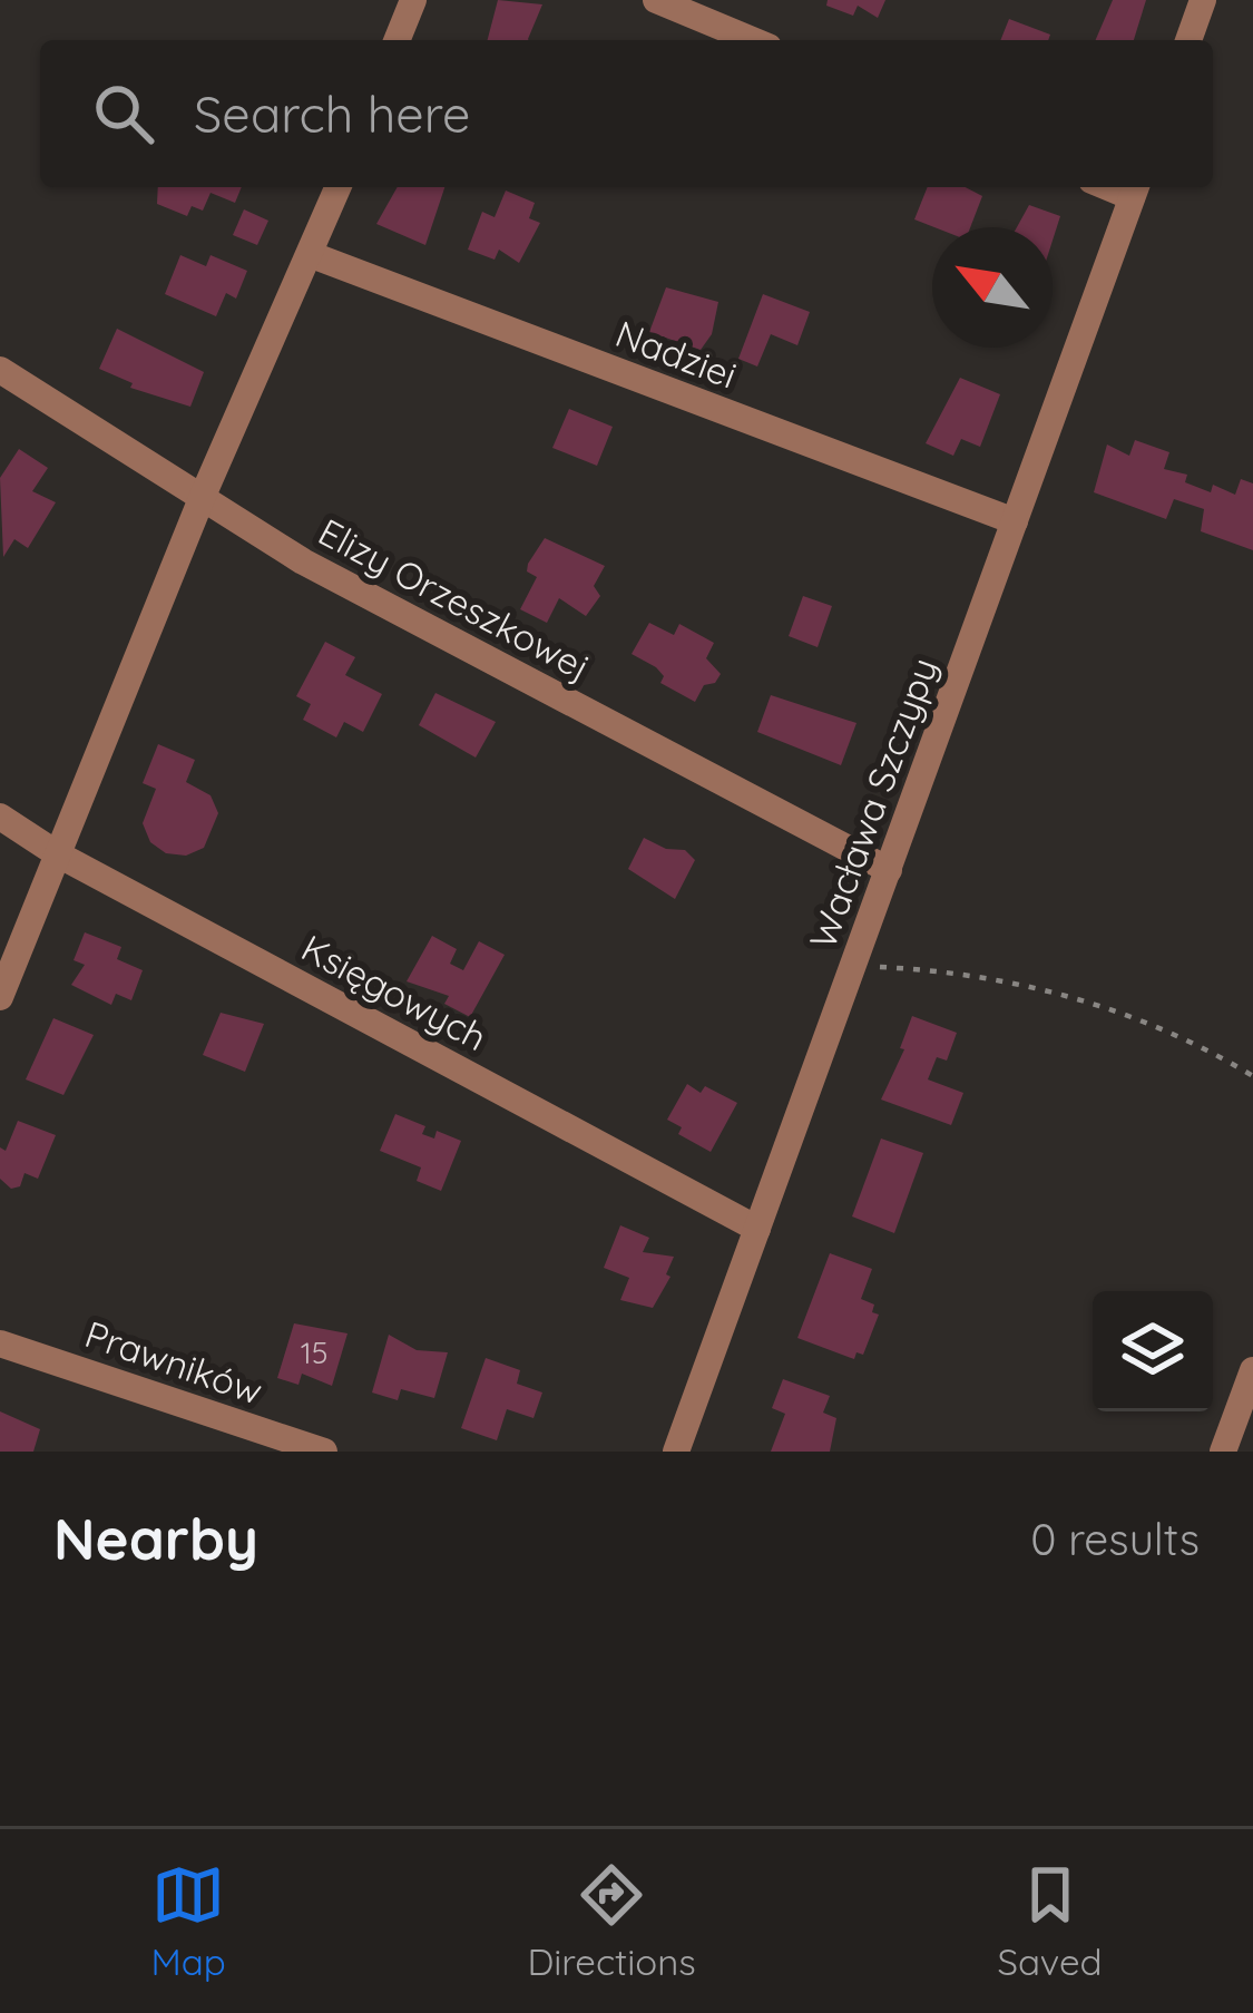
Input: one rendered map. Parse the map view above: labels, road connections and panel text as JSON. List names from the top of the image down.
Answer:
{
  "streets": {
    "street": [
      "Nadziei",
      "Elizy Orzeszkowej",
      "Wacława Szczypy",
      "Księgowych",
      "Prawników"
    ]
  },
  "crossings": [
    ["Nadziei", "Wacława Szczypy"],
    ["Elizy Orzeszkowej", "Wacława Szczypy"],
    ["Wacława Szczypy", "Księgowych"]
  ],
  "house_numbers": ["15"],
  "north": "top left",
  "page": {
    "search": "Search here",
    "heading": ["Nearby", "0 results"],
    "nav": ["Map", "Directions", "Saved"]
  }
}
